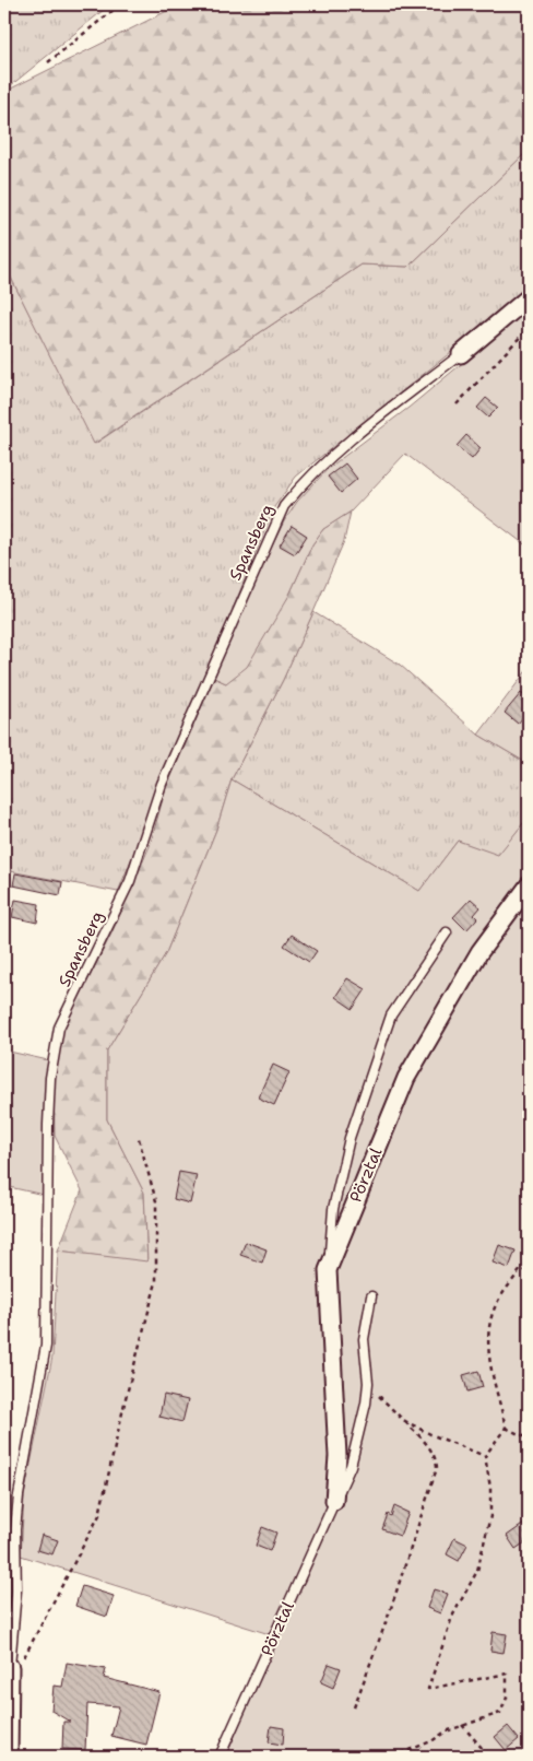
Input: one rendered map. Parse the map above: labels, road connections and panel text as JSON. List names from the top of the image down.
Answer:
{
  "streets": {
    "street": ["Pörztal"],
    "lane": ["Spansberg"]
  }
}
